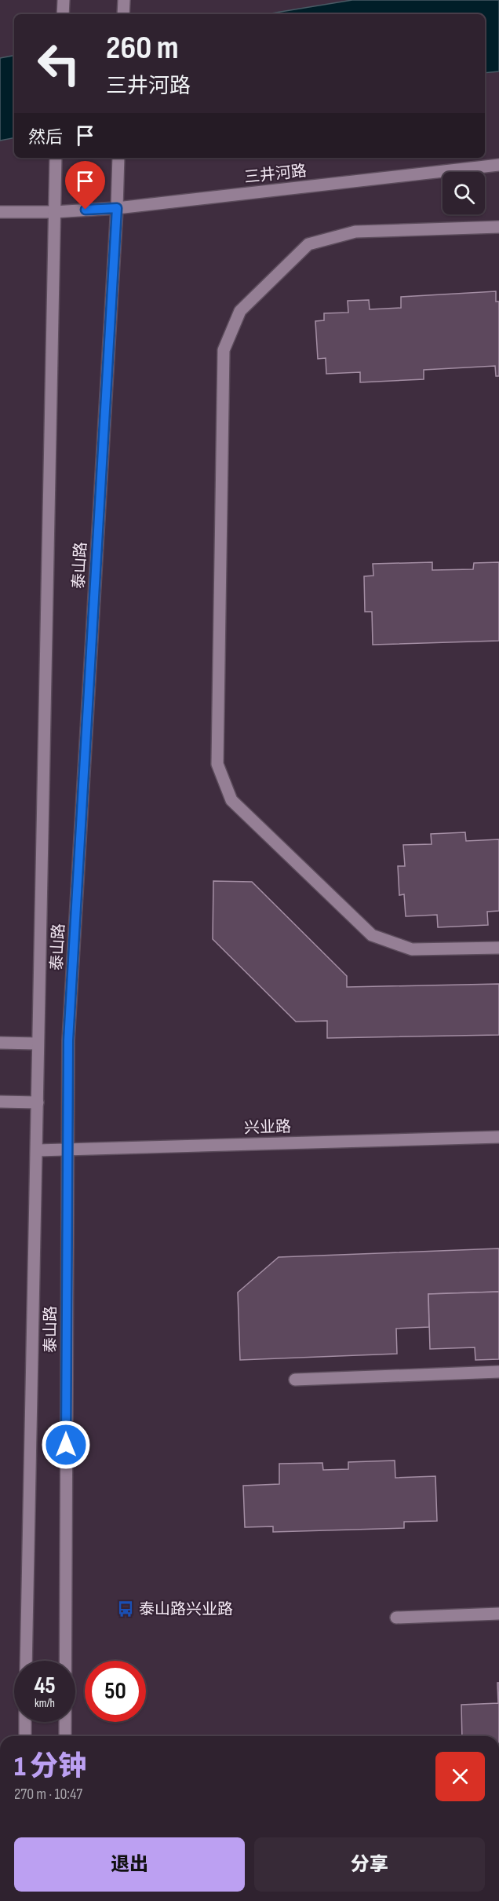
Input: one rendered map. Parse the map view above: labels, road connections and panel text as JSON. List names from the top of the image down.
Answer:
{
  "streets": {
    "main road": ["三井河路", "泰山路", "兴业路"]
  },
  "crossings": [
    ["三井河路", "泰山路"],
    ["泰山路", "兴业路"]
  ],
  "places": {
    "bus stop": ["泰山路兴业路"]
  },
  "page": {
    "turn": ["260 m", "三井河路"],
    "then": "然后",
    "speed": "45 km/h",
    "limit": "50",
    "heading": ["1 分钟", "270 m · 10:47"],
    "buttons": ["退出", "分享"]
  }
}
